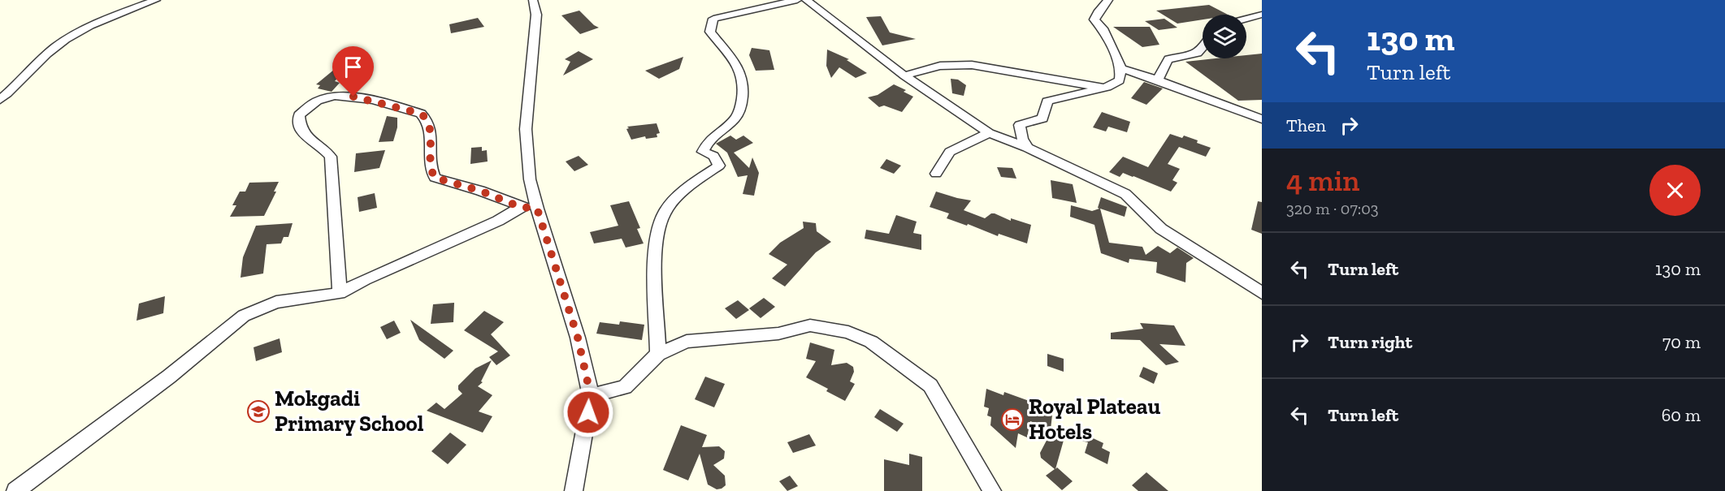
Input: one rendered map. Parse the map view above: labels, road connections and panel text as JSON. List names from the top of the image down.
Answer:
{
  "places": {
    "school or university": ["Mokgadi Primary School"],
    "hotel": ["Royal Plateau Hotels"]
  },
  "page": {
    "turn": ["130 m", "Turn left"],
    "then": "Then",
    "heading": ["4 min", "320 m · 07:03"],
    "list": [
      {
        "name": "Turn left",
        "value": "130 m"
      },
      {
        "name": "Turn right",
        "value": "70 m"
      },
      {
        "name": "Turn left",
        "value": "60 m"
      }
    ]
  }
}
